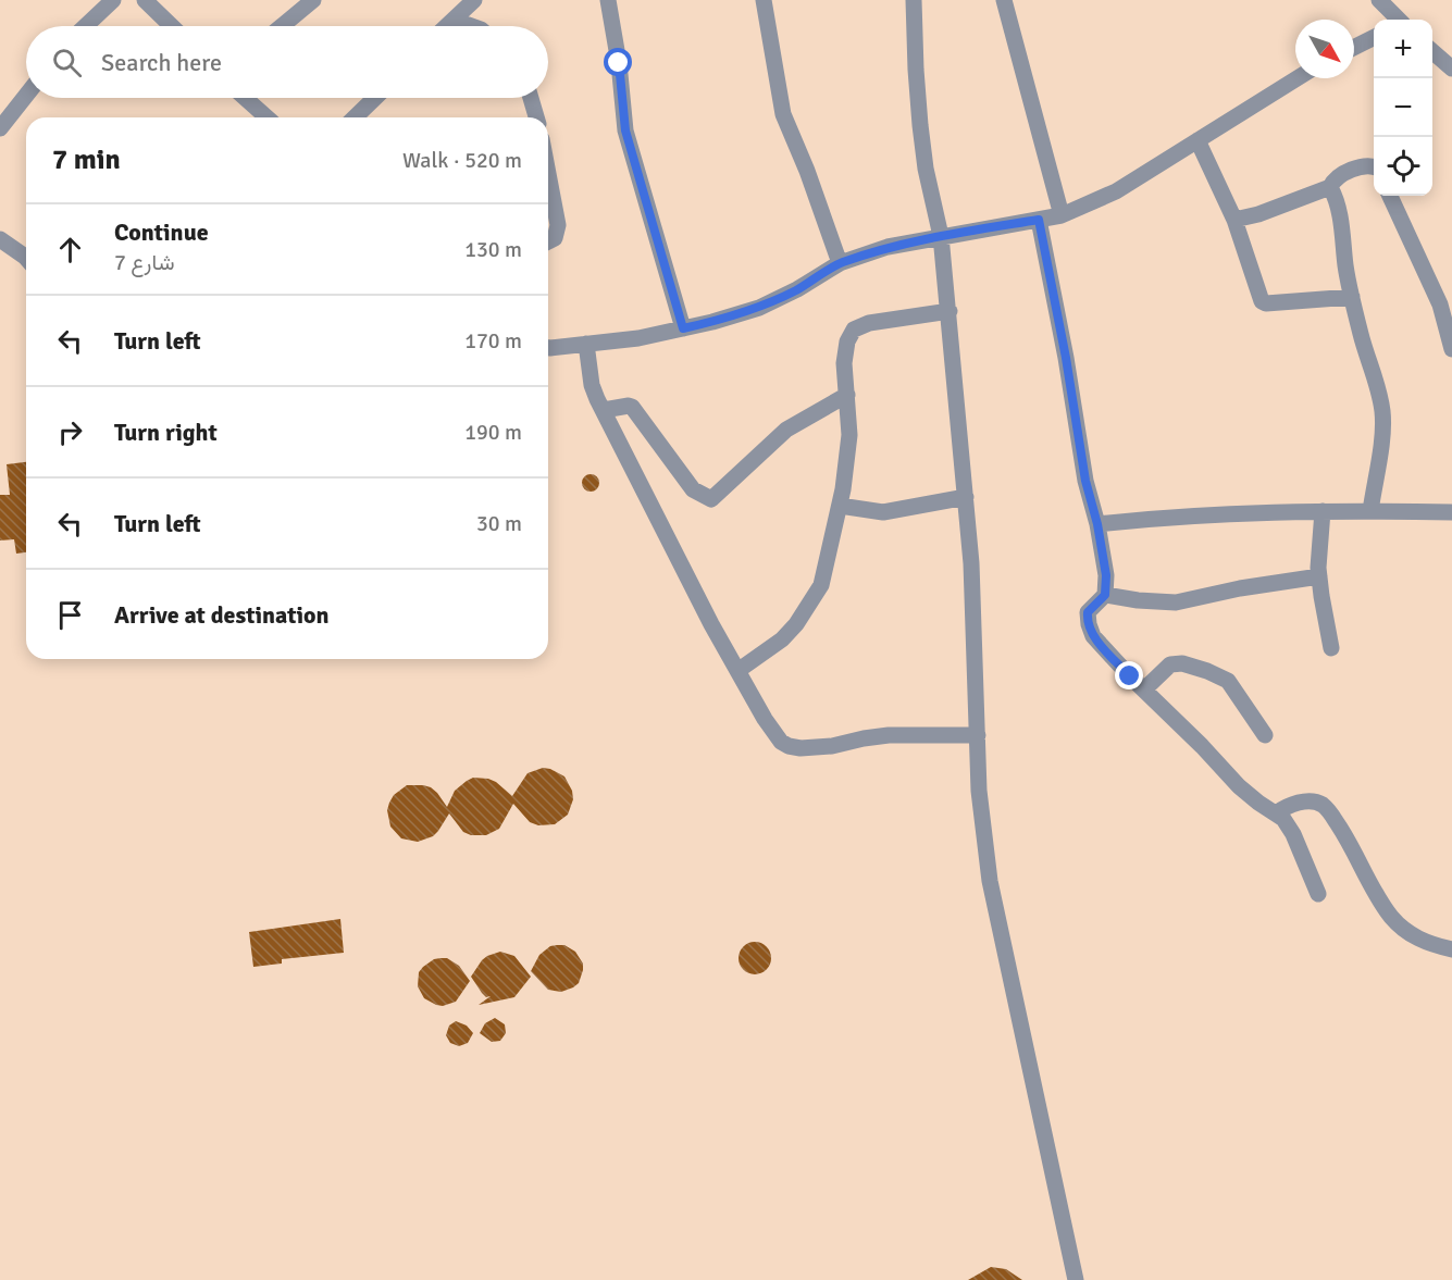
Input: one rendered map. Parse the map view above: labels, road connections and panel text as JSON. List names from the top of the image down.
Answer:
{
  "north": "bottom right",
  "page": {
    "map_buttons": ["+", "−"],
    "search": "Search here",
    "heading": ["7 min", "Walk · 520 m"],
    "list": [
      ["Continue", "شارع 7", "130 m"],
      ["Turn left", "170 m"],
      ["Turn right", "190 m"],
      ["Turn left", "30 m"],
      "Arrive at destination"
    ]
  }
}
